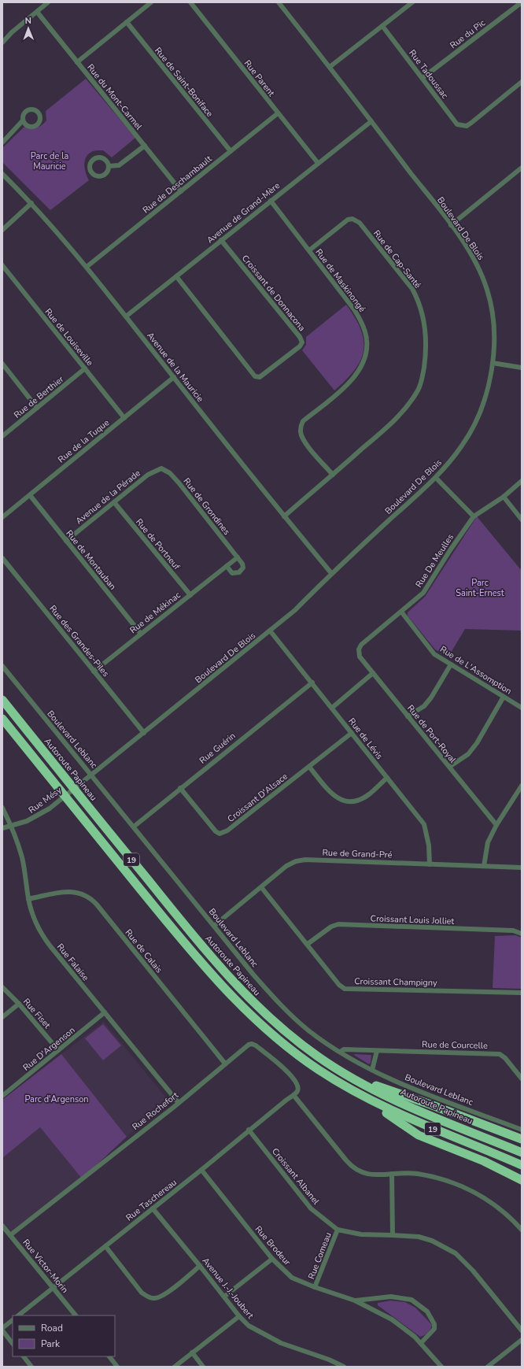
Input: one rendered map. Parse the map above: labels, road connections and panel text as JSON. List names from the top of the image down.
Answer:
{
  "streets": {
    "highway": ["Autoroute Papineau", "19"],
    "street": [
      "Rue du Pic",
      "Rue Tadoussac",
      "Rue Parent",
      "Rue de Saint-Boniface",
      "Rue du Mont-Carmel",
      "Rue de Deschambault",
      "Avenue de Grand-Mère",
      "Boulevard De Blois",
      "Rue de Cap-Santé",
      "Rue de Maskinongé",
      "Croissant de Donnacona",
      "Rue de Louiseville",
      "Avenue de la Mauricie",
      "Rue de Berthier",
      "Rue de la Tuque",
      "Avenue de la Pérade",
      "Rue de Grondines",
      "Rue de Portneuf",
      "Rue de Montauban",
      "Rue De Meulles",
      "Rue de Mékinac",
      "Rue des Grandes-Piles",
      "Rue de L'Assomption",
      "Rue de Port-Royal",
      "Rue de Lévis",
      "Boulevard Leblanc",
      "Rue Guérin",
      "Croissant D'Alsace",
      "Rue Mésy",
      "Rue de Grand-Pré",
      "Croissant Louis Jolliet",
      "Rue de Calais",
      "Rue Falaise",
      "Croissant Champigny",
      "Rue Fiset",
      "Rue de Courcelle",
      "Rue D'Argenson",
      "Rue Rochefort",
      "Croissant Albanel",
      "Rue Taschereau",
      "Rue Brodeur",
      "Rue Comeau",
      "Rue Victor-Morin",
      "Avenue J.-J.-Joubert"
    ]
  },
  "crossings": [
    ["Rue du Pic", "Rue Tadoussac"],
    ["Rue Parent", "Rue de Deschambault"],
    ["Rue Parent", "Avenue de Grand-Mère"],
    ["Rue de Saint-Boniface", "Rue de Deschambault"],
    ["Rue du Mont-Carmel", "Rue de Deschambault"],
    ["Rue de Deschambault", "Avenue de la Mauricie"],
    ["Avenue de Grand-Mère", "Boulevard De Blois"],
    ["Avenue de Grand-Mère", "Rue de Maskinongé"],
    ["Avenue de Grand-Mère", "Croissant de Donnacona"],
    ["Avenue de Grand-Mère", "Avenue de la Mauricie"],
    ["Boulevard De Blois", "Avenue de la Mauricie"],
    ["Boulevard De Blois", "Rue des Grandes-Piles"],
    ["Boulevard De Blois", "Rue de Lévis"],
    ["Boulevard De Blois", "Boulevard Leblanc"],
    ["Boulevard De Blois", "Rue Mésy"],
    ["Rue de Cap-Santé", "Rue de Maskinongé"],
    ["Rue de Cap-Santé", "Avenue de la Mauricie"],
    ["Rue de Louiseville", "Rue de Berthier"],
    ["Rue de Louiseville", "Rue de la Tuque"],
    ["Avenue de la Mauricie", "Rue de la Tuque"],
    ["Rue de la Tuque", "Rue de Montauban"],
    ["Avenue de la Pérade", "Rue de Grondines"],
    ["Avenue de la Pérade", "Rue de Portneuf"],
    ["Avenue de la Pérade", "Rue de Montauban"],
    ["Rue de Grondines", "Rue de Mékinac"],
    ["Rue de Portneuf", "Rue de Mékinac"],
    ["Rue de Montauban", "Rue de Mékinac"],
    ["Rue De Meulles", "Rue de L'Assomption"],
    ["Rue De Meulles", "Rue de Port-Royal"],
    ["Rue de Mékinac", "Rue des Grandes-Piles"],
    ["Rue de Lévis", "Rue Guérin"],
    ["Rue de Lévis", "Croissant D'Alsace"],
    ["Rue de Lévis", "Rue de Grand-Pré"],
    ["Boulevard Leblanc", "Rue Guérin"],
    ["Boulevard Leblanc", "Rue Mésy"],
    ["Boulevard Leblanc", "Rue de Grand-Pré"],
    ["Boulevard Leblanc", "Rue de Courcelle"],
    ["Rue Guérin", "Croissant D'Alsace"],
    ["Rue Mésy", "Rue Falaise"],
    ["Rue de Grand-Pré", "Croissant Champigny"],
    ["Croissant Louis Jolliet", "Croissant Champigny"],
    ["Rue de Calais", "Rue Falaise"],
    ["Rue de Calais", "Rue Rochefort"],
    ["Rue Falaise", "Rue D'Argenson"],
    ["Rue Falaise", "Rue Rochefort"],
    ["Rue Fiset", "Rue D'Argenson"],
    ["Rue Rochefort", "Rue Taschereau"],
    ["Rue Rochefort", "Rue Victor-Morin"],
    ["Croissant Albanel", "Rue Taschereau"],
    ["Croissant Albanel", "Rue Comeau"],
    ["Rue Taschereau", "Rue Brodeur"],
    ["Rue Taschereau", "Rue Victor-Morin"],
    ["Rue Taschereau", "Avenue J.-J.-Joubert"],
    ["Rue Brodeur", "Rue Comeau"]
  ],
  "parks": ["Parc de la Mauricie", "Parc Saint-Ernest", "Parc d'Argenson"],
  "legend": ["Road", "Park"],
  "north": "top"
}
